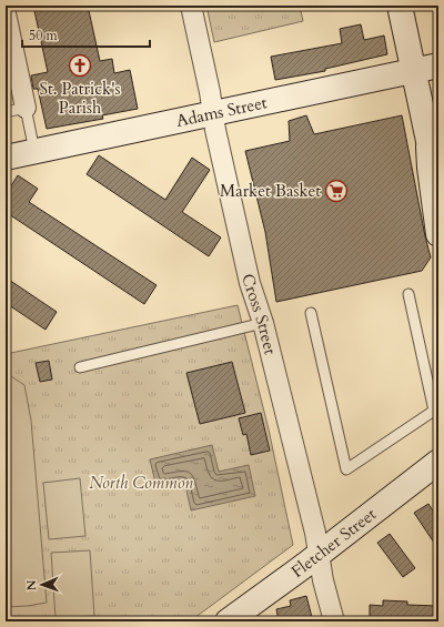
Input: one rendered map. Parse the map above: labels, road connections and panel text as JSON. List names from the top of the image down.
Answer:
{
  "streets": {
    "main road": ["Adams Street", "Fletcher Street"],
    "street": ["Cross Street"]
  },
  "crossings": [
    ["Adams Street", "Cross Street"],
    ["Cross Street", "Fletcher Street"]
  ],
  "parks": ["North Common"],
  "places": {
    "church": ["St. Patrick's Parish"],
    "supermarket": ["Market Basket"]
  },
  "scale_bar": "50 m",
  "north": "left"
}
